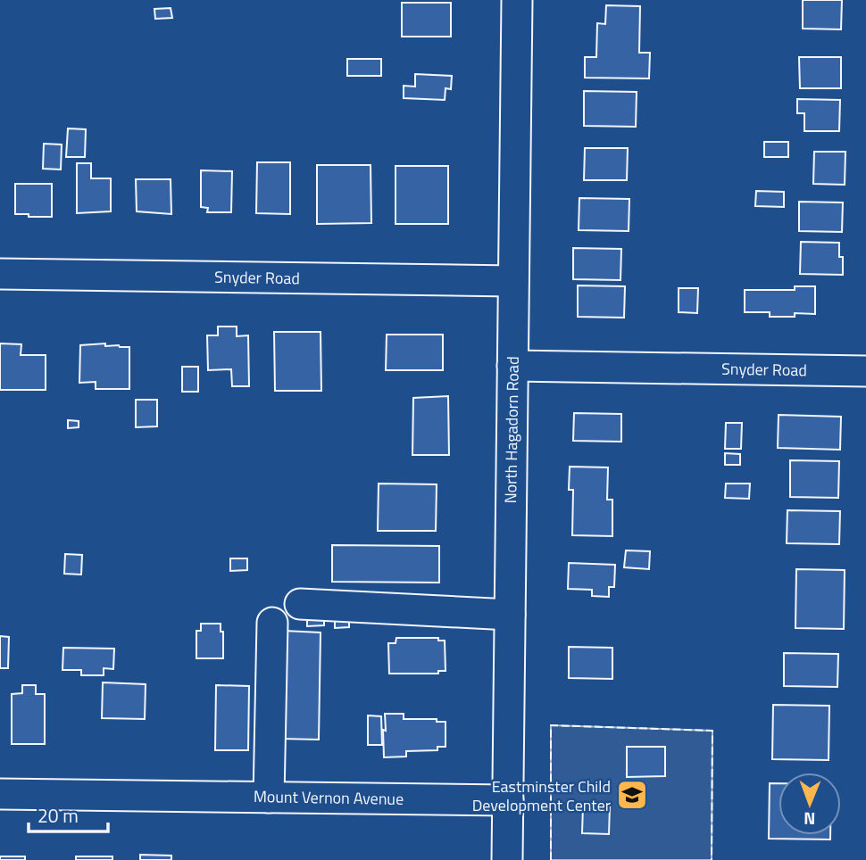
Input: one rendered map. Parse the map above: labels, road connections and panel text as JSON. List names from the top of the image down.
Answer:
{
  "streets": {
    "street": ["Snyder Road", "North Hagadorn Road", "Mount Vernon Avenue"]
  },
  "crossings": [
    ["Snyder Road", "North Hagadorn Road"],
    ["North Hagadorn Road", "Mount Vernon Avenue"]
  ],
  "places": {
    "school or university": ["Eastminster Child Development Center"]
  },
  "scale_bar": "20 m",
  "north": "bottom"
}
